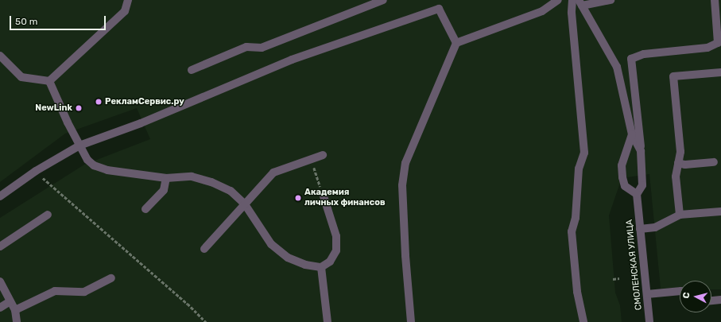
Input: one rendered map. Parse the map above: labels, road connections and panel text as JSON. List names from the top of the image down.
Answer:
{
  "streets": {
    "street": ["СМОЛЕНСКАЯ УЛИЦА"]
  },
  "places": ["РекламСервис.ру", "NewLink", "Академия личных финансов"],
  "scale_bar": "50 m",
  "north": "left"
}
